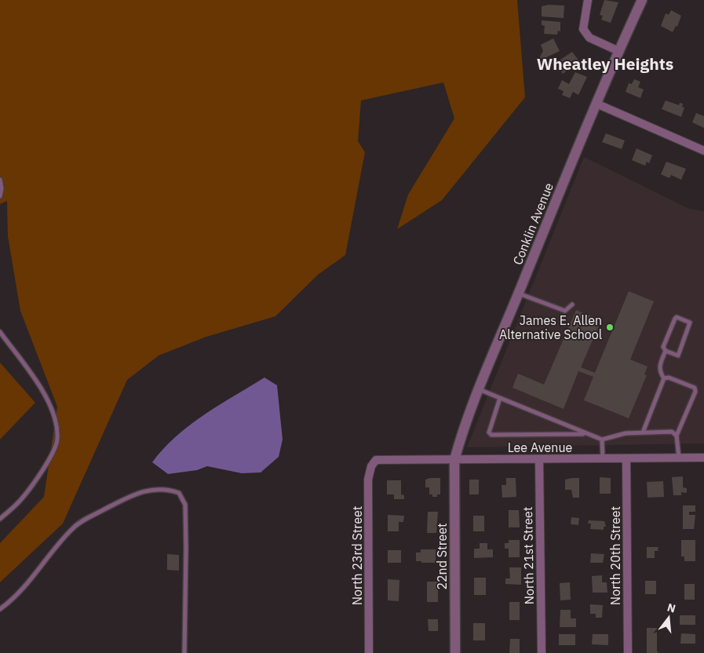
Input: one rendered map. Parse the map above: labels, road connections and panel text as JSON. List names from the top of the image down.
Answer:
{
  "streets": {
    "street": [
      "Conklin Avenue",
      "Lee Avenue",
      "North 23rd Street",
      "North 21st Street",
      "North 20th Street",
      "22nd Street"
    ]
  },
  "crossings": [
    ["Conklin Avenue", "Lee Avenue"],
    ["Conklin Avenue", "22nd Street"],
    ["Lee Avenue", "North 23rd Street"],
    ["Lee Avenue", "North 21st Street"],
    ["Lee Avenue", "North 20th Street"],
    ["Lee Avenue", "22nd Street"]
  ],
  "districts": ["Wheatley Heights"],
  "places": ["James E. Allen Alternative School"],
  "north": "top"
}
